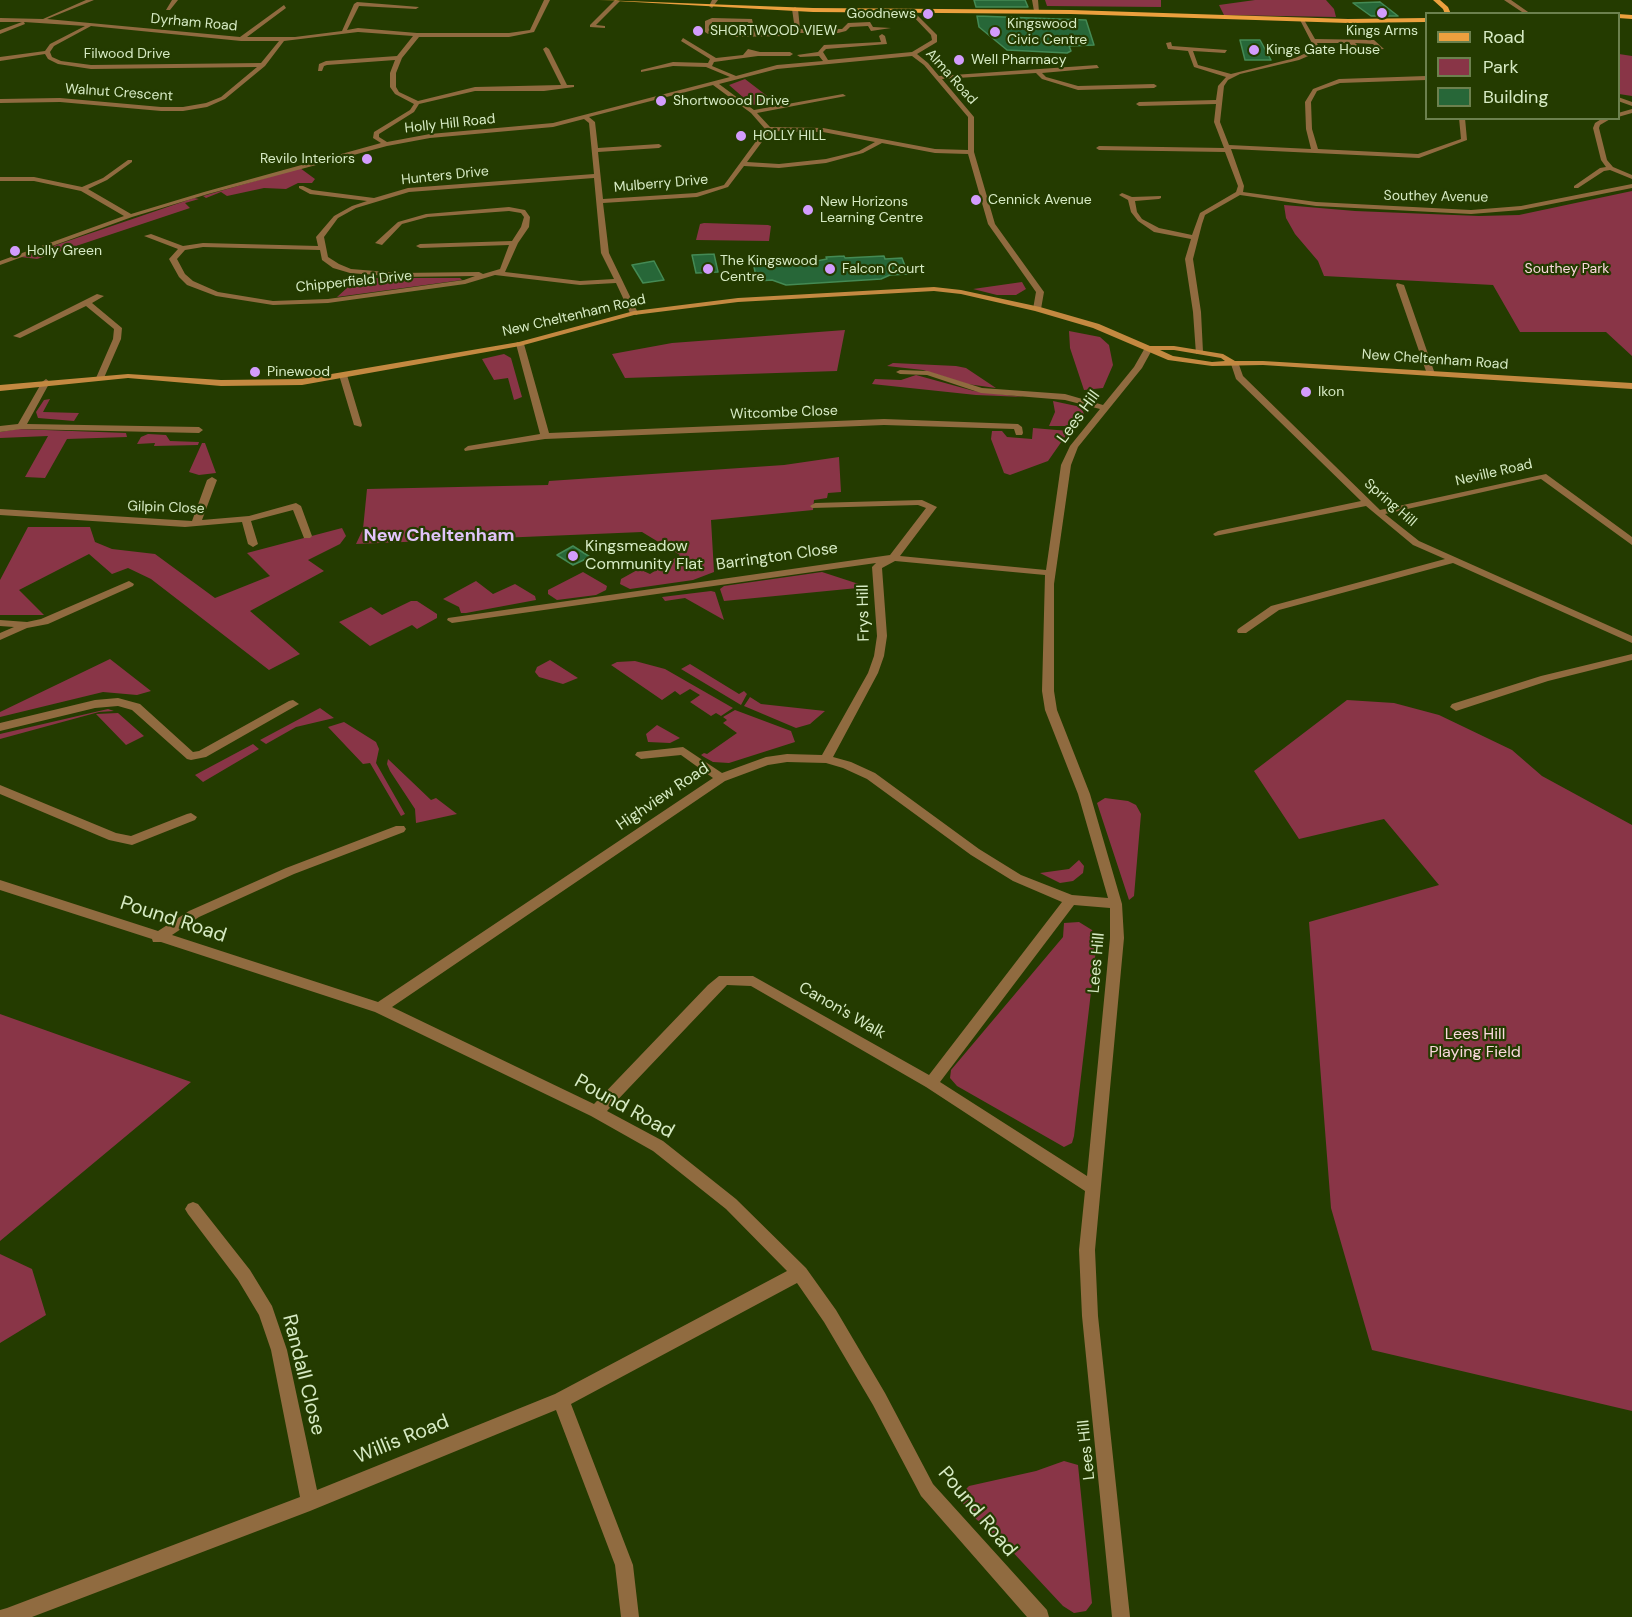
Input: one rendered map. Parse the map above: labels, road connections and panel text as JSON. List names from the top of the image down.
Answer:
{
  "streets": {
    "street": [
      "Dyrham Road",
      "Filwood Drive",
      "Alma Road",
      "Walnut Crescent",
      "Holly Hill Road",
      "Hunters Drive",
      "Mulberry Drive",
      "Southey Avenue",
      "Chipperfield Drive",
      "New Cheltenham Road",
      "Witcombe Close",
      "Lees Hill",
      "Neville Road",
      "Spring Hill",
      "Gilpin Close",
      "Barrington Close",
      "Frys Hill",
      "Highview Road",
      "Pound Road",
      "Canon's Walk",
      "Randall Close",
      "Willis Road"
    ]
  },
  "crossings": [
    ["Dyrham Road", "Filwood Drive"],
    ["Dyrham Road", "Walnut Crescent"],
    ["Filwood Drive", "Walnut Crescent"],
    ["Alma Road", "Holly Hill Road"],
    ["Alma Road", "New Cheltenham Road"],
    ["Hunters Drive", "Chipperfield Drive"],
    ["New Cheltenham Road", "Lees Hill"],
    ["New Cheltenham Road", "Spring Hill"],
    ["Lees Hill", "Barrington Close"],
    ["Lees Hill", "Highview Road"],
    ["Lees Hill", "Canon's Walk"],
    ["Neville Road", "Spring Hill"],
    ["Barrington Close", "Frys Hill"],
    ["Frys Hill", "Highview Road"],
    ["Highview Road", "Pound Road"],
    ["Pound Road", "Canon's Walk"],
    ["Pound Road", "Willis Road"],
    ["Randall Close", "Willis Road"]
  ],
  "districts": ["New Cheltenham"],
  "parks": ["Southey Park", "Lees Hill Playing Field"],
  "places": [
    "Kings Arms",
    "Goodnews",
    "SHORTWOOD VIEW",
    "Kingswood Civic Centre",
    "Kings Gate House",
    "Well Pharmacy",
    "Shortwoood Drive",
    "HOLLY HILL",
    "Revilo Interiors",
    "Cennick Avenue",
    "New Horizons Learning Centre",
    "Holly Green",
    "The Kingswood Centre",
    "Falcon Court",
    "Pinewood",
    "Ikon",
    "Kingsmeadow Community Flat"
  ],
  "legend": ["Road", "Park", "Building"]
}
